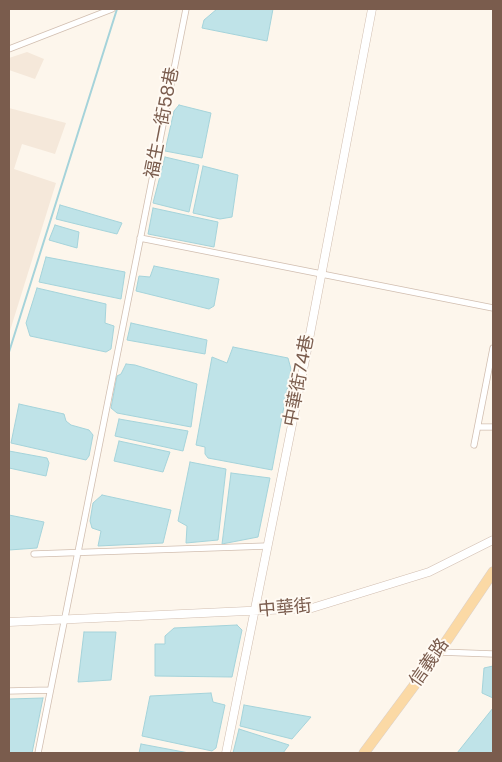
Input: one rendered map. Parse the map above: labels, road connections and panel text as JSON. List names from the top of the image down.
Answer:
{
  "streets": {
    "main road": ["信義路"],
    "street": ["福生一街58巷", "中華街74巷", "中華街"]
  },
  "crossings": [
    ["中華街74巷", "中華街"]
  ]
}
